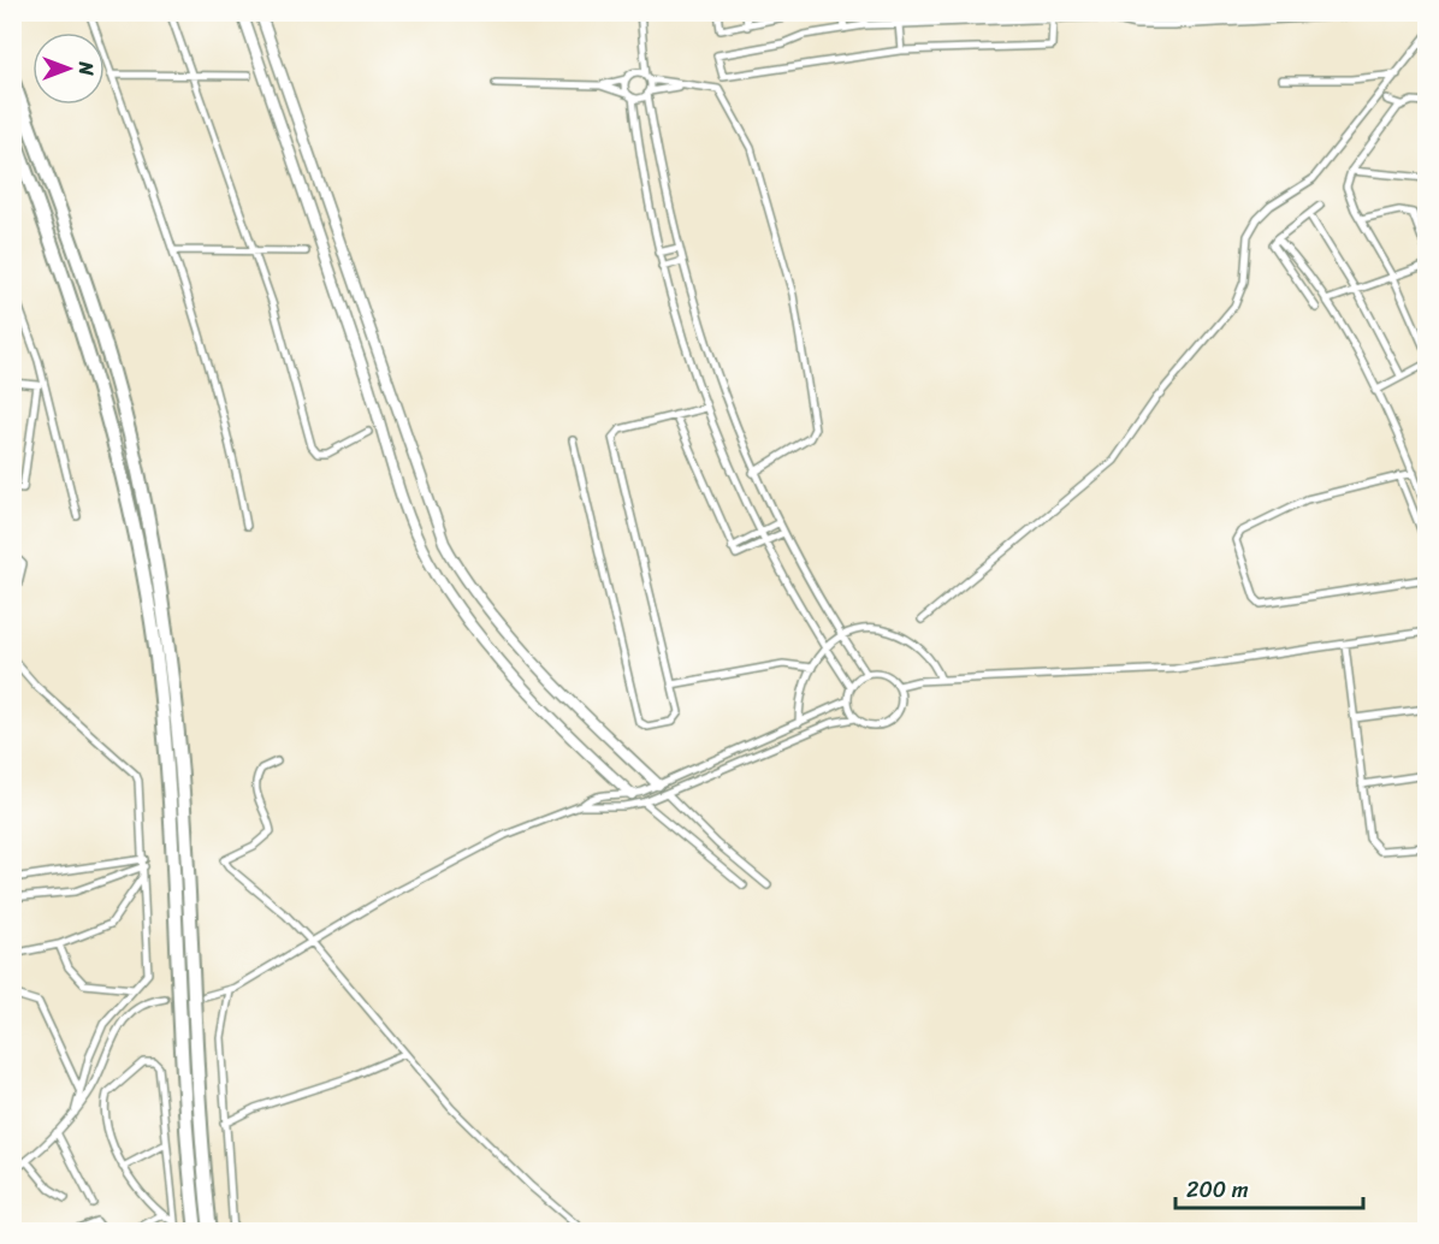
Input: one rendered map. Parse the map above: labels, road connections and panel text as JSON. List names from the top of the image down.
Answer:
{
  "scale_bar": "200 m",
  "north": "right"
}
